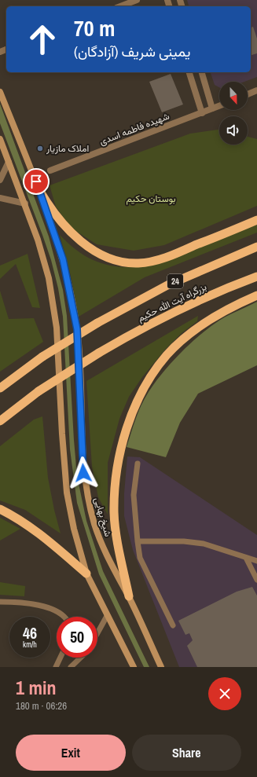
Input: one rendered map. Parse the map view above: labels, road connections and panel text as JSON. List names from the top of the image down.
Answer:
{
  "streets": {
    "highway": ["24", "بزرگراه آیت الله حکیم"],
    "main road": ["شیخ بهایی"],
    "street": ["شهیده فاطمه اسدی"]
  },
  "parks": ["بوستان حکیم"],
  "places": ["املاک مازیار"],
  "north": "bottom",
  "page": {
    "turn": ["70 m", "یمینی شریف (آزادگان)"],
    "speed": "46 km/h",
    "limit": "50",
    "heading": ["1 min", "180 m · 06:26"],
    "buttons": ["Exit", "Share"]
  }
}
